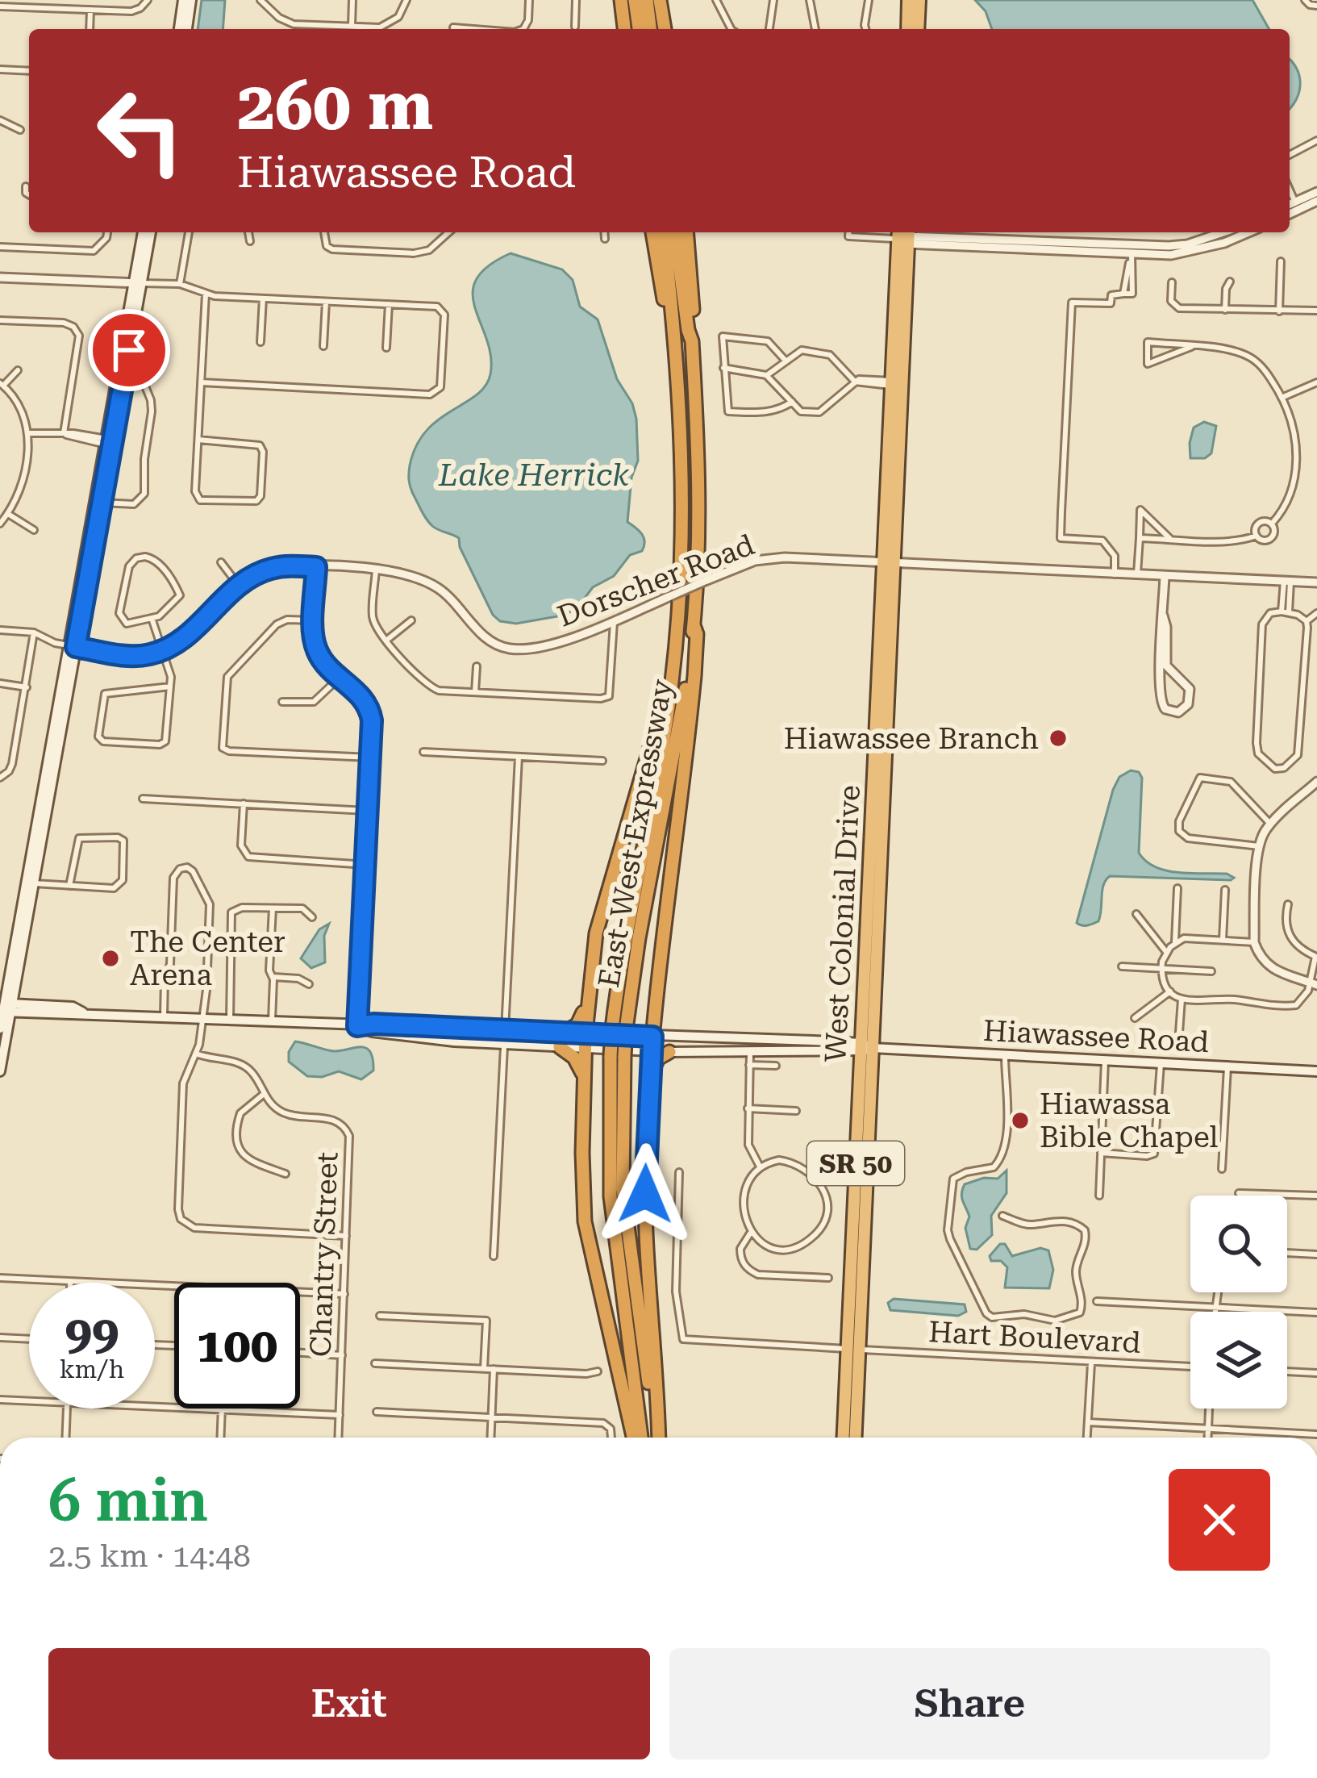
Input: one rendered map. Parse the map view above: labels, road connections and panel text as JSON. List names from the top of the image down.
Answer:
{
  "streets": {
    "highway": ["East-West Expressway", "West Colonial Drive", "SR 50"],
    "main road": ["Hiawassee Road"],
    "street": ["Dorscher Road", "Chantry Street", "Hart Boulevard"]
  },
  "crossings": [
    ["Dorscher Road", "West Colonial Drive"],
    ["West Colonial Drive", "Hiawassee Road"],
    ["West Colonial Drive", "Hart Boulevard"]
  ],
  "water": ["Lake Herrick"],
  "places": ["Hiawassee Branch", "The Center Arena", "Hiawassa Bible Chapel"],
  "page": {
    "turn": ["260 m", "Hiawassee Road"],
    "speed": "99 km/h",
    "limit": "100",
    "heading": ["6 min", "2.5 km · 14:48"],
    "buttons": ["Exit", "Share"]
  }
}
